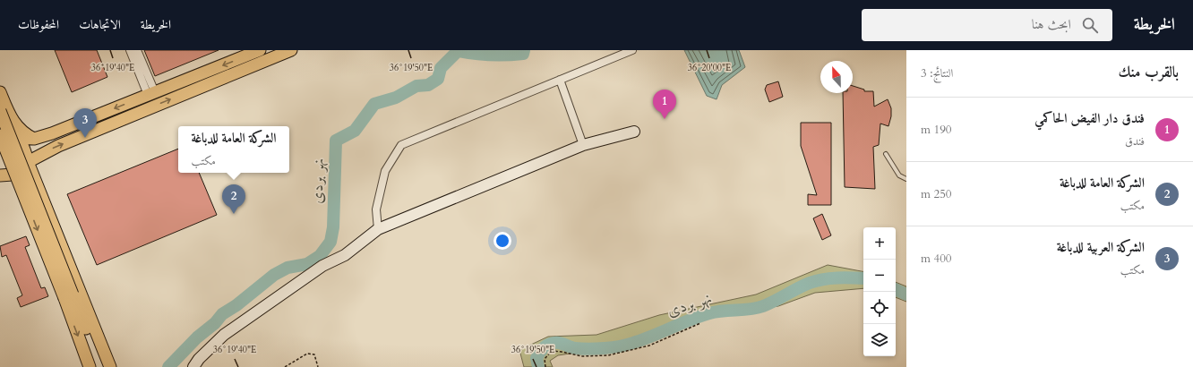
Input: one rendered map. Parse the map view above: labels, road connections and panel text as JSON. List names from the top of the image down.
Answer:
{
  "water": ["نهر بردى"],
  "north": "top",
  "page": {
    "header": "الخريطة",
    "search": "ابحث هنا",
    "nav": ["الخريطة", "الاتجاهات", "المحفوظات"],
    "heading": ["بالقرب منك", "النتائج: 3"],
    "pins": ["1", "3", "2"],
    "list": [
      {
        "mark": "1",
        "name": "فندق دار الفيض الحاكمي",
        "note": "فندق",
        "value": "190 m"
      },
      {
        "mark": "2",
        "name": "الشركة العامة للدباغة",
        "note": "مكتب",
        "value": "250 m"
      },
      {
        "mark": "3",
        "name": "الشركة العربية للدباغة",
        "note": "مكتب",
        "value": "400 m"
      }
    ],
    "popup": ["الشركة العامة للدباغة", "مكتب"],
    "map_buttons": ["+", "−"]
  },
  "coordinates": ["36°19'40\"E", "36°19'50\"E", "36°20'00\"E"]
}
